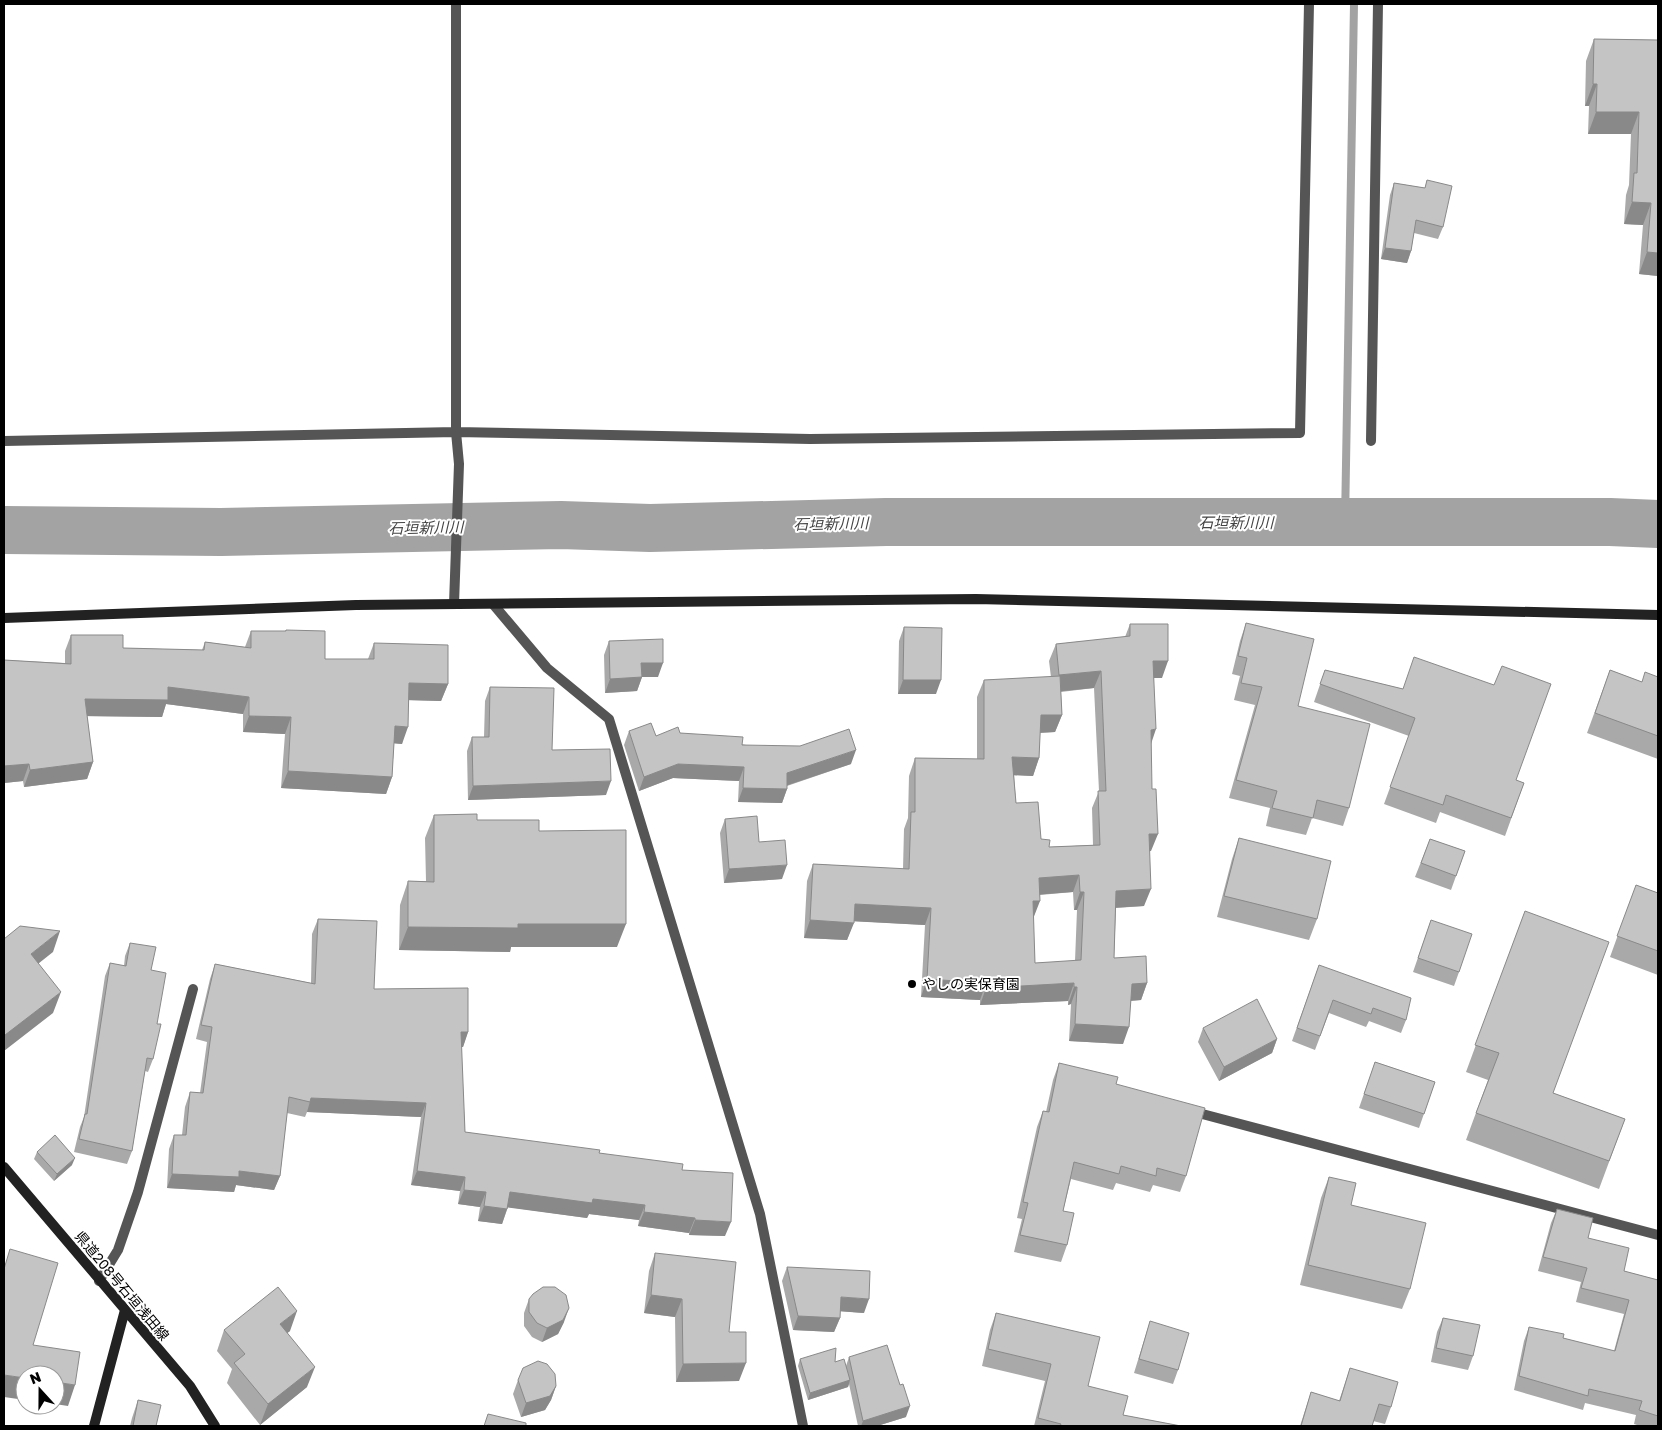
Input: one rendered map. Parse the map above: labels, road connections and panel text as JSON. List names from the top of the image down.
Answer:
{
  "streets": {
    "street": ["県道208号石垣浅田線"]
  },
  "water": ["石垣新川川"],
  "places": ["やしの実保育園"],
  "north": "top"
}
